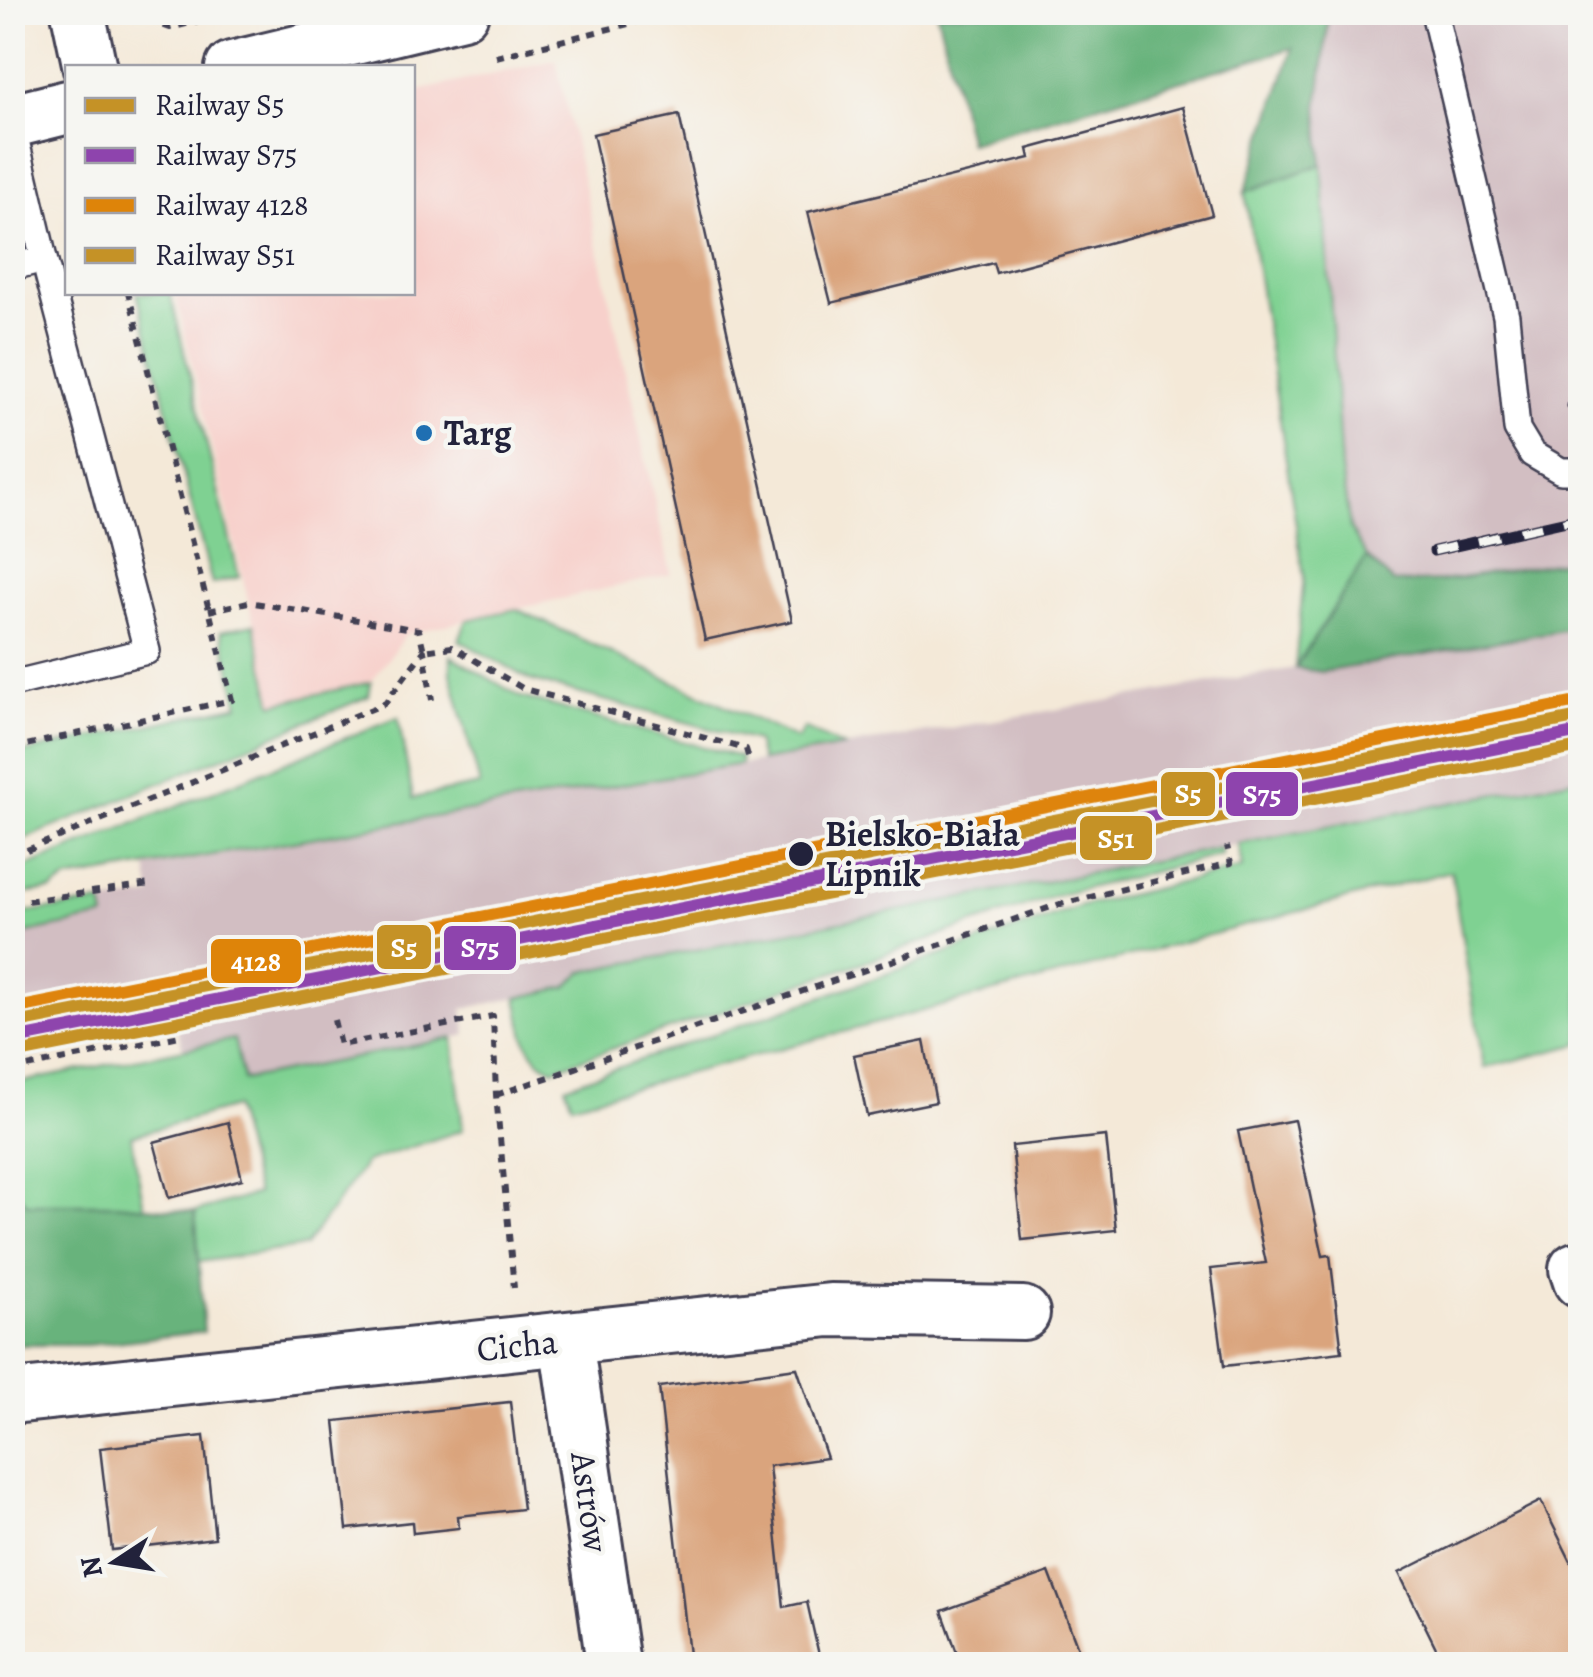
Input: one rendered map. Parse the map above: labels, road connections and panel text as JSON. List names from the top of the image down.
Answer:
{
  "streets": {
    "street": ["Cicha", "Astrów"]
  },
  "crossings": [
    ["Cicha", "Astrów"]
  ],
  "places": ["Targ", "Bielsko-Biała Lipnik"],
  "lines": [
    "rail line 4128",
    "rail line S5",
    "rail line S75",
    "rail line S51"
  ],
  "legend": [
    "Railway S5",
    "Railway S75",
    "Railway 4128",
    "Railway S51"
  ],
  "north": "left"
}
